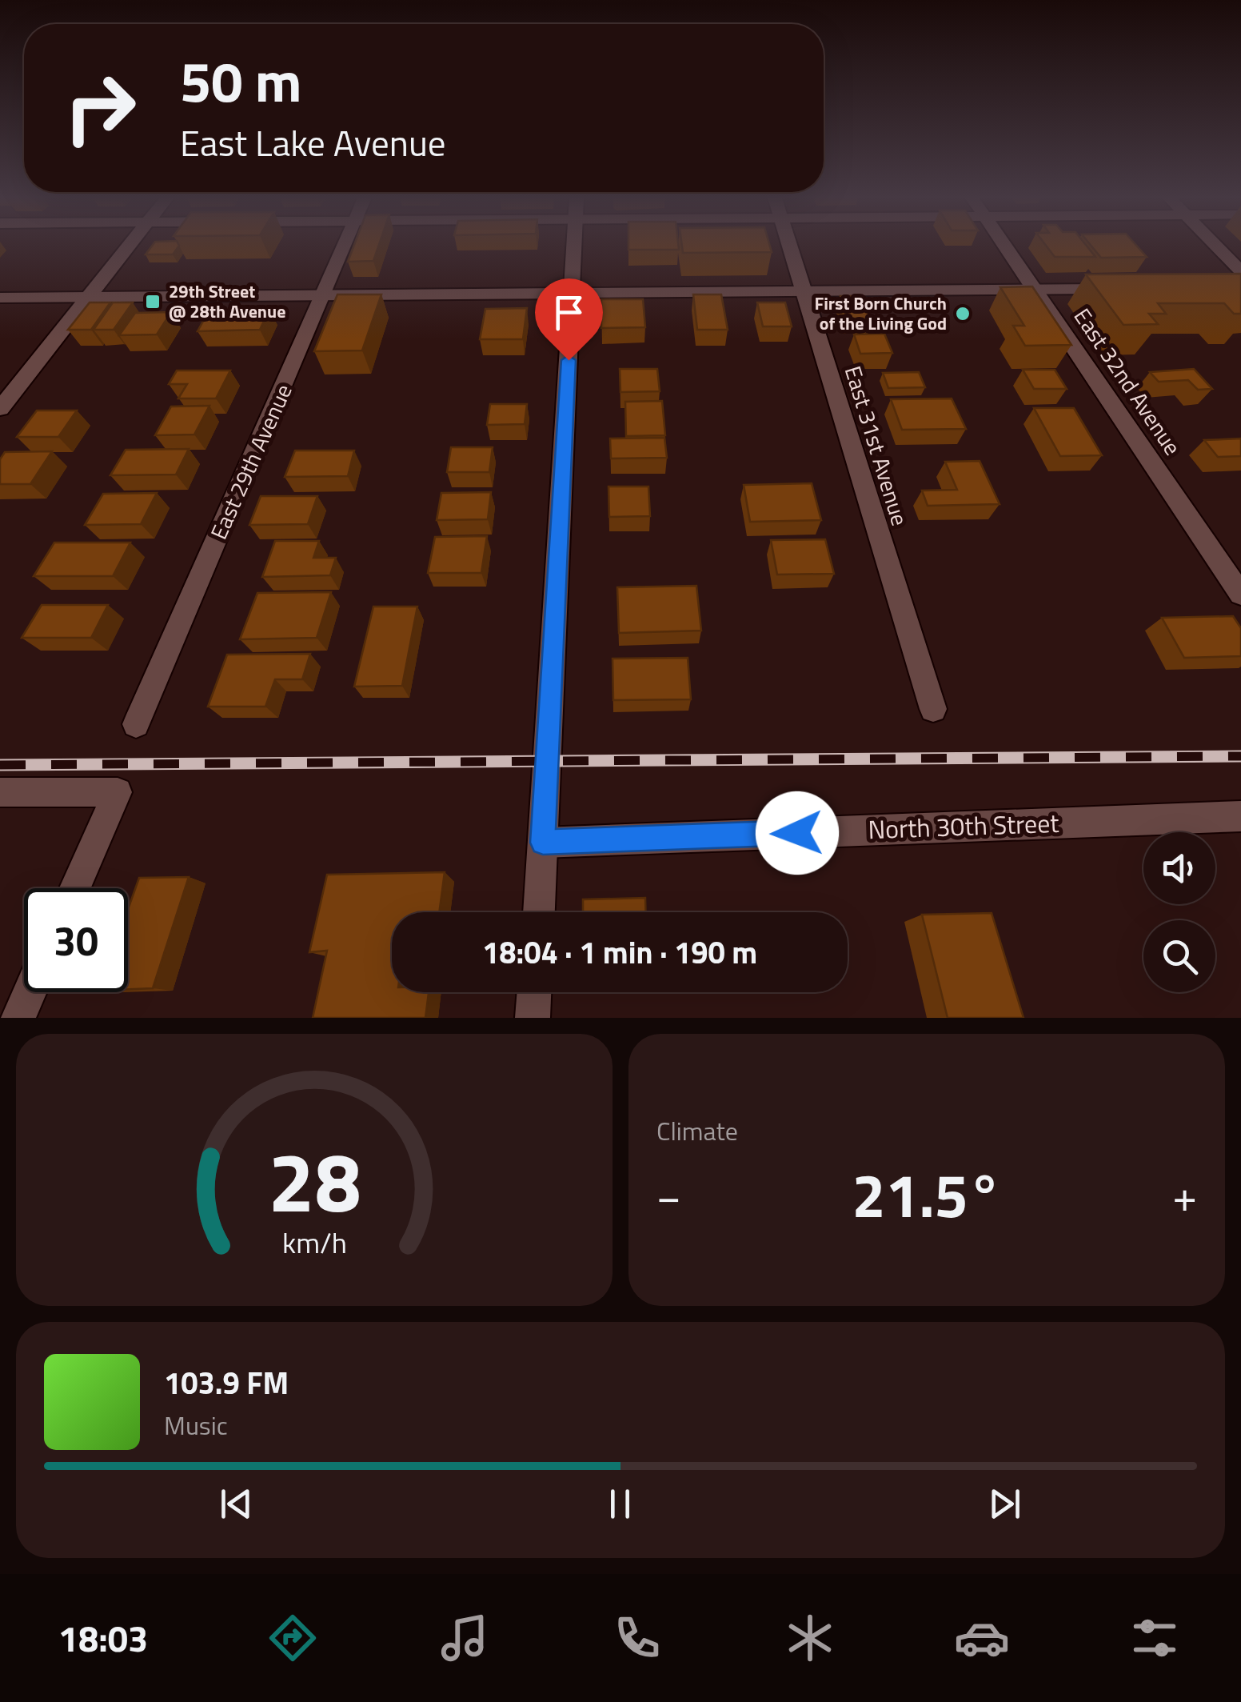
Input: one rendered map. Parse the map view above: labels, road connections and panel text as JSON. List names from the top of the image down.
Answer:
{
  "streets": {
    "street": [
      "East 32nd Avenue",
      "East 31st Avenue",
      "East 29th Avenue",
      "North 30th Street"
    ]
  },
  "places": {
    "transit": ["29th Street @ 28th Avenue"],
    "other": ["First Born Church of the Living God"]
  },
  "page": {
    "turn": ["50 m", "East Lake Avenue"],
    "limit": "30",
    "trip": "18:04 · 1 min · 190 m",
    "tile": "Climate",
    "heat": ["−", "21.5°", "+"],
    "song": ["103.9 FM", "Music"],
    "tabs": "18:03",
    "gauge": ["28", "km/h"]
  }
}
